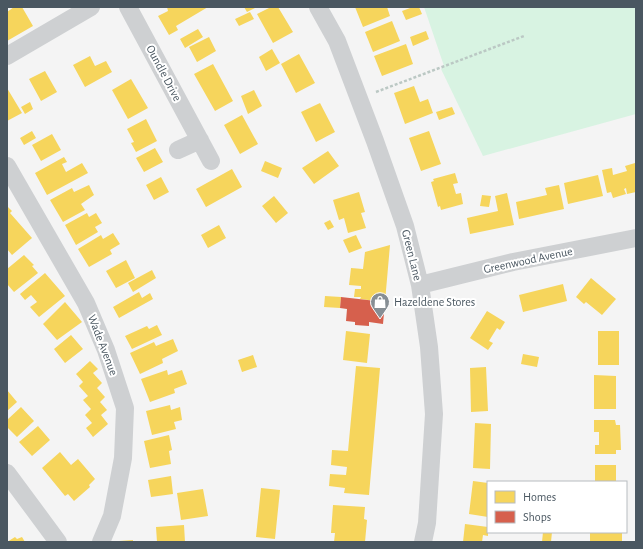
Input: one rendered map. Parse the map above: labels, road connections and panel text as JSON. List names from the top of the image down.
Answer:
{
  "streets": {
    "street": [
      "Oundle Drive",
      "Green Lane",
      "Greenwood Avenue",
      "Wade Avenue"
    ]
  },
  "crossings": [
    ["Green Lane", "Greenwood Avenue"]
  ],
  "places": {
    "shop": ["Hazeldene Stores"]
  },
  "legend": ["Homes", "Shops"]
}
